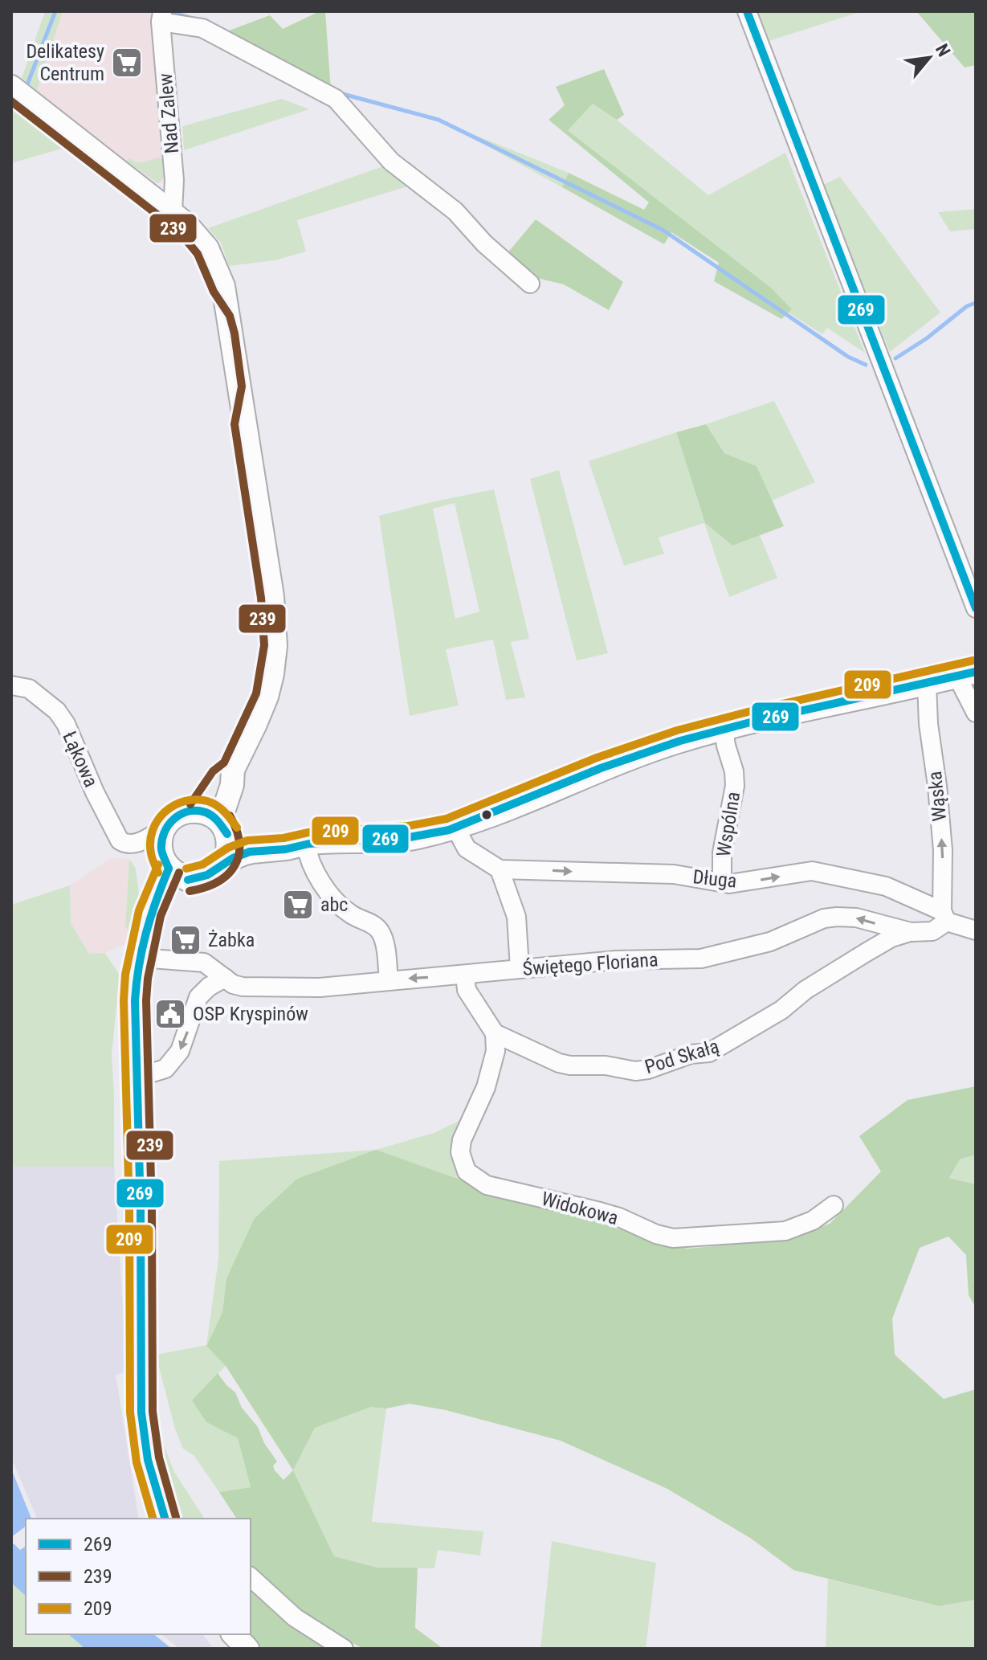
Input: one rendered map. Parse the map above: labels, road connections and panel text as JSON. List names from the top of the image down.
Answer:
{
  "streets": {
    "street": [
      "Nad Zalew",
      "Łąkowa",
      "Wąska",
      "Wspólna",
      "Długa",
      "Świętego Floriana",
      "Pod Skałą",
      "Widokowa"
    ]
  },
  "crossings": [
    ["Wąska", "Długa"],
    ["Wąska", "Świętego Floriana"],
    ["Wspólna", "Długa"],
    ["Długa", "Świętego Floriana"],
    ["Świętego Floriana", "Pod Skałą"],
    ["Pod Skałą", "Widokowa"]
  ],
  "one_way": ["Wąska", "Długa", "Świętego Floriana"],
  "places": {
    "supermarket": ["Delikatesy Centrum", "abc", "Żabka"],
    "public building": ["OSP Kryspinów"]
  },
  "lines": ["transit line 269", "transit line 239", "transit line 209"],
  "legend": ["269", "239", "209"],
  "north": "top right"
}
